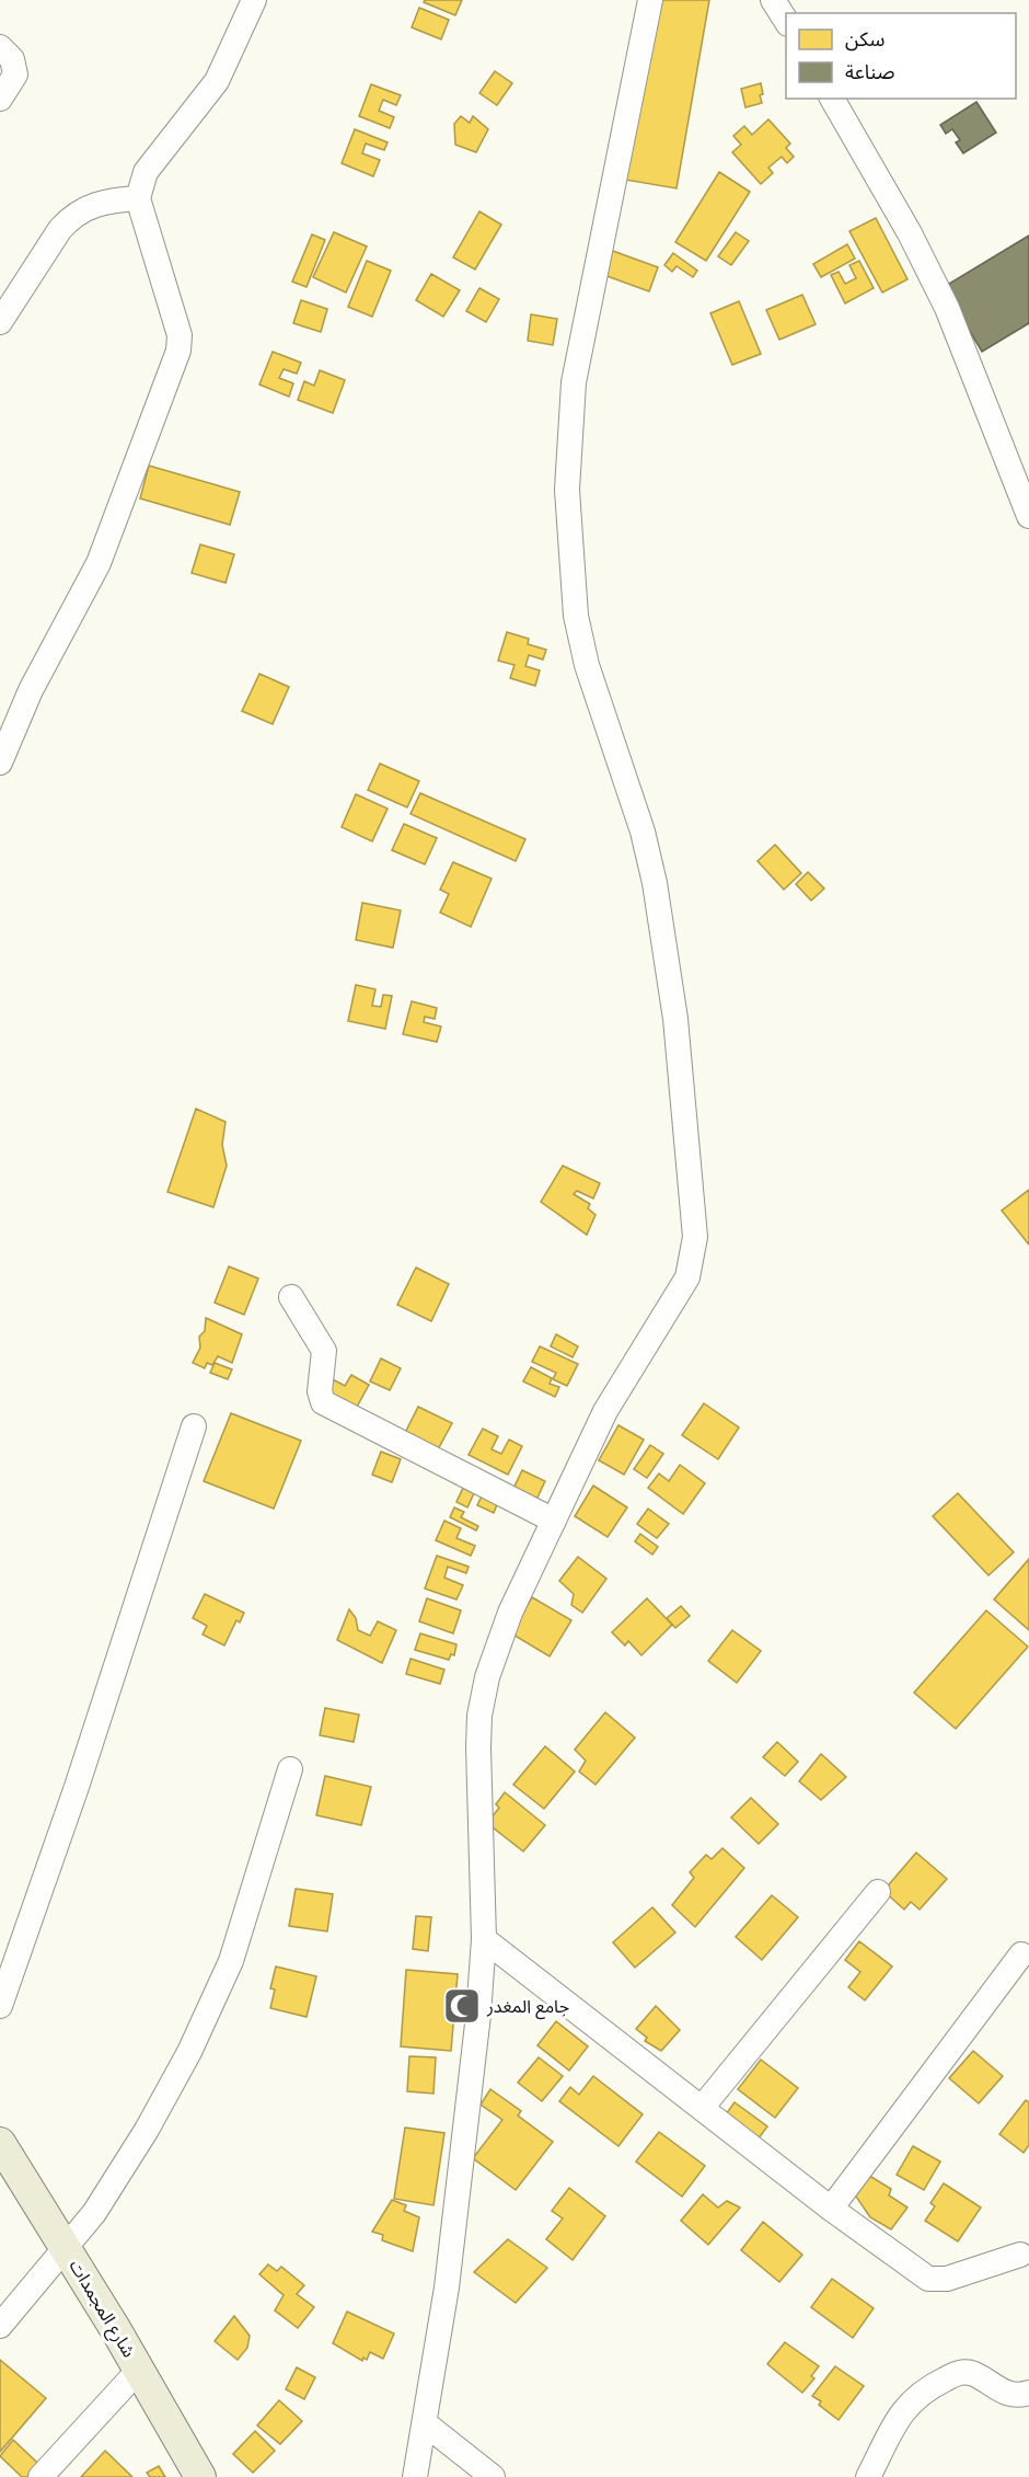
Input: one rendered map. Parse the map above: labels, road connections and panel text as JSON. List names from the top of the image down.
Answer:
{
  "streets": {
    "main road": ["شارع المجمدات"]
  },
  "places": {
    "mosque": ["جامع المغدر"]
  },
  "legend": ["سكن", "صناعة"]
}
